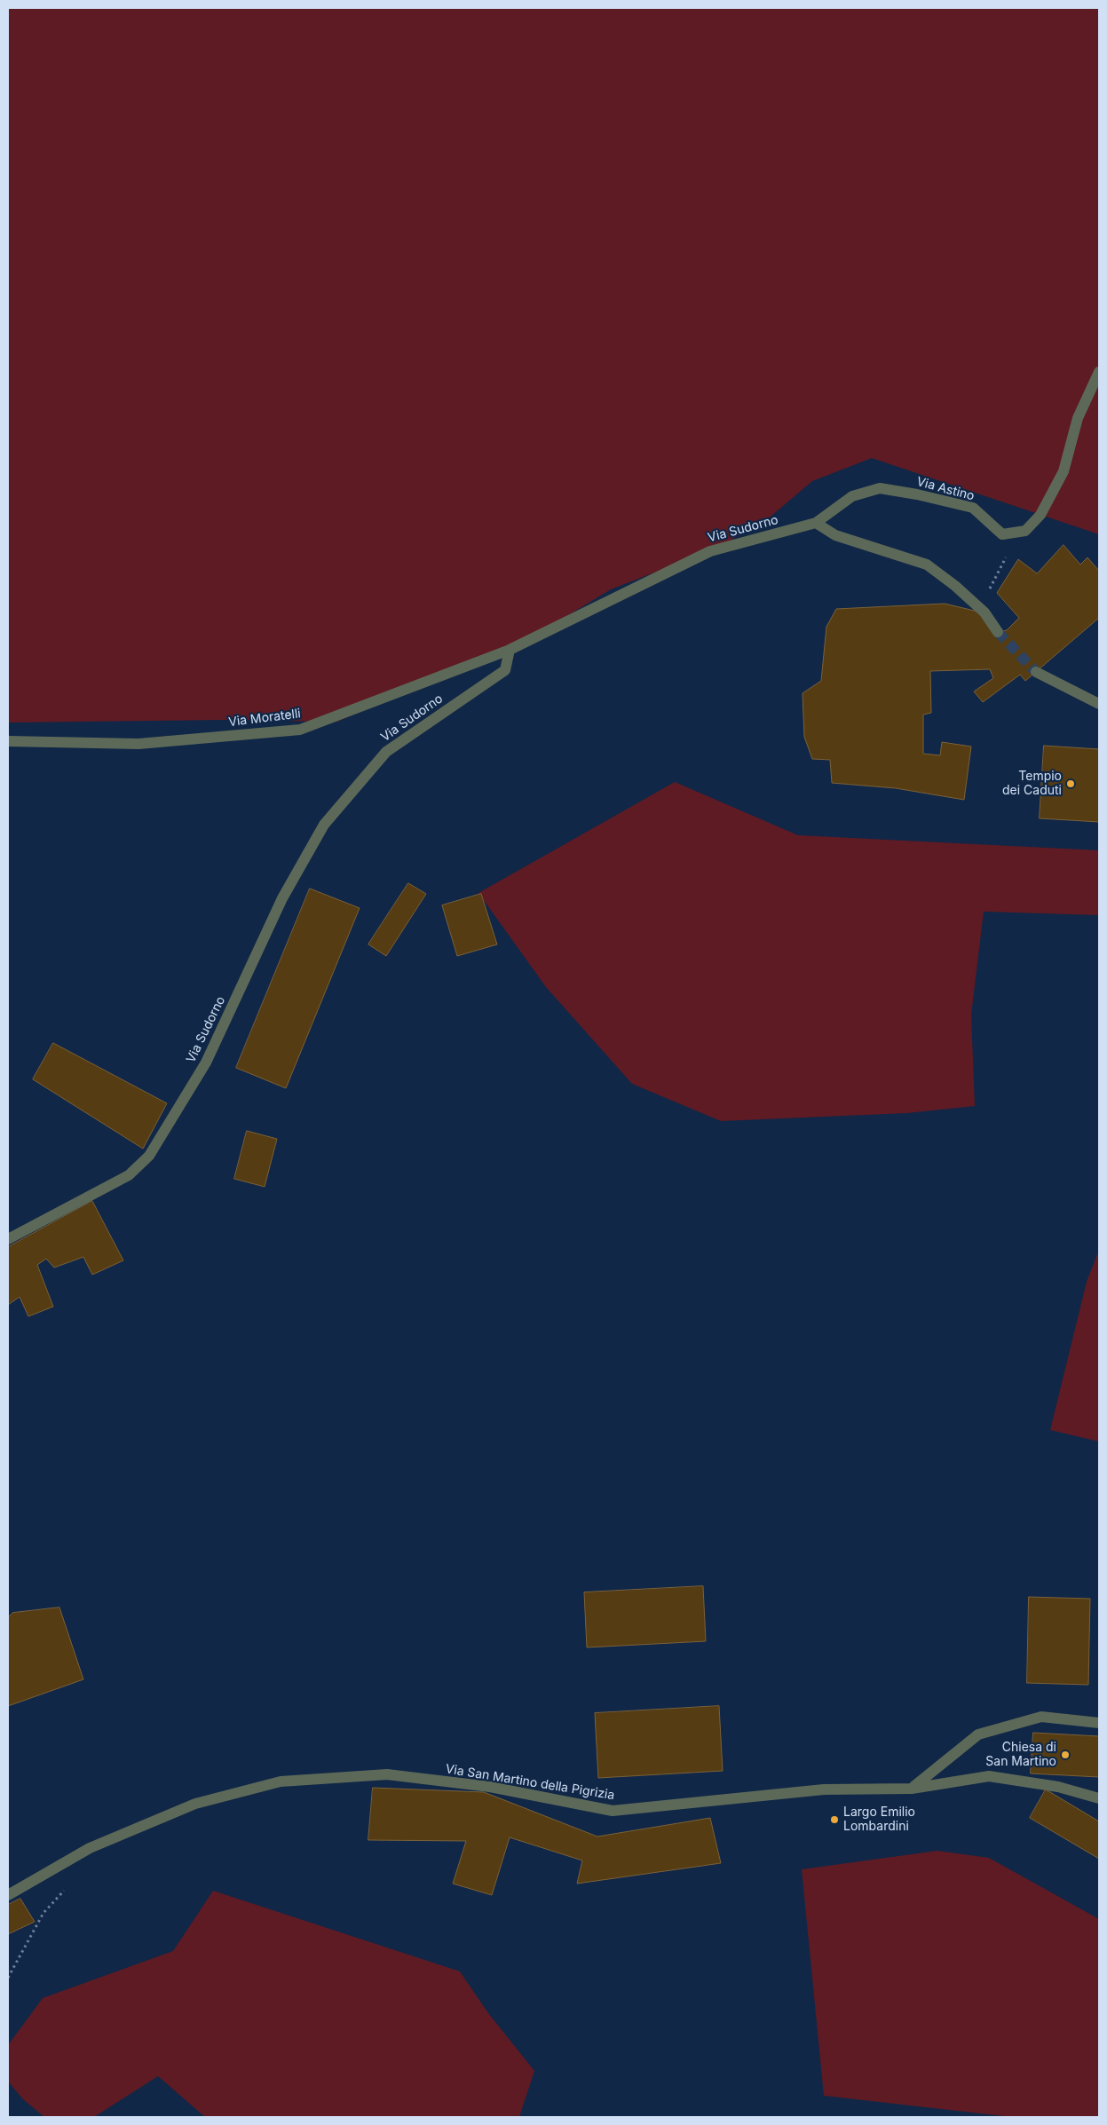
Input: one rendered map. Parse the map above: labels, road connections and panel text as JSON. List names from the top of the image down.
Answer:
{
  "streets": {
    "street": [
      "Via Astino",
      "Via Sudorno",
      "Via Moratelli",
      "Via San Martino della Pigrizia"
    ]
  },
  "crossings": [
    ["Via Astino", "Via Sudorno"],
    ["Via Sudorno", "Via Moratelli"]
  ],
  "places": ["Tempio dei Caduti", "Chiesa di San Martino", "Largo Emilio Lombardini"]
}
